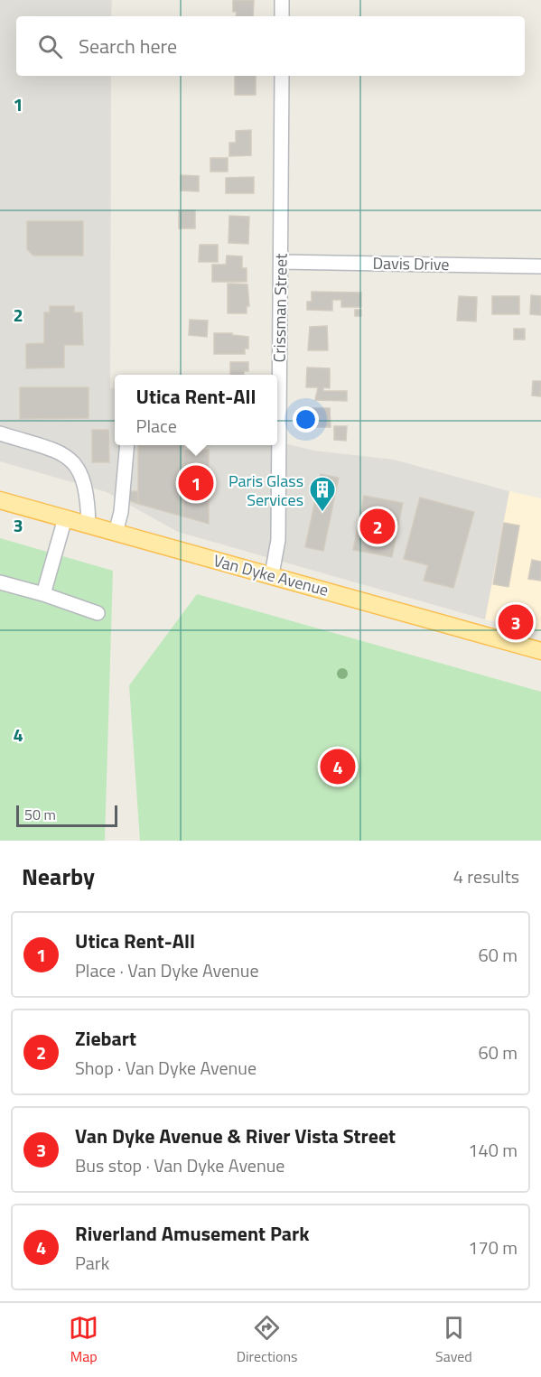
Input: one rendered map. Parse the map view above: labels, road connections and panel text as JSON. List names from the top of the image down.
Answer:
{
  "streets": {
    "main road": ["Van Dyke Avenue"],
    "street": ["Davis Drive", "Crissman Street"]
  },
  "crossings": [
    ["Davis Drive", "Crissman Street"],
    ["Crissman Street", "Van Dyke Avenue"]
  ],
  "places": {
    "building": ["Paris Glass Services"]
  },
  "scale_bar": "50 m",
  "page": {
    "search": "Search here",
    "popup": ["Utica Rent-All", "Place"],
    "pins": [
      "1",
      "2",
      "3",
      "4"
    ],
    "scale": "50 m",
    "heading": ["Nearby", "4 results"],
    "list": [
      {
        "mark": "1",
        "name": "Utica Rent-All",
        "note": "Place · Van Dyke Avenue",
        "value": "60 m"
      },
      {
        "mark": "2",
        "name": "Ziebart",
        "note": "Shop · Van Dyke Avenue",
        "value": "60 m"
      },
      {
        "mark": "3",
        "name": "Van Dyke Avenue & River Vista Street",
        "note": "Bus stop · Van Dyke Avenue",
        "value": "140 m"
      },
      {
        "mark": "4",
        "name": "Riverland Amusement Park",
        "note": "Park",
        "value": "170 m"
      }
    ],
    "nav": ["Map", "Directions", "Saved"]
  },
  "grid": {
    "rows": [
      "1",
      "2",
      "3",
      "4"
    ]
  }
}
